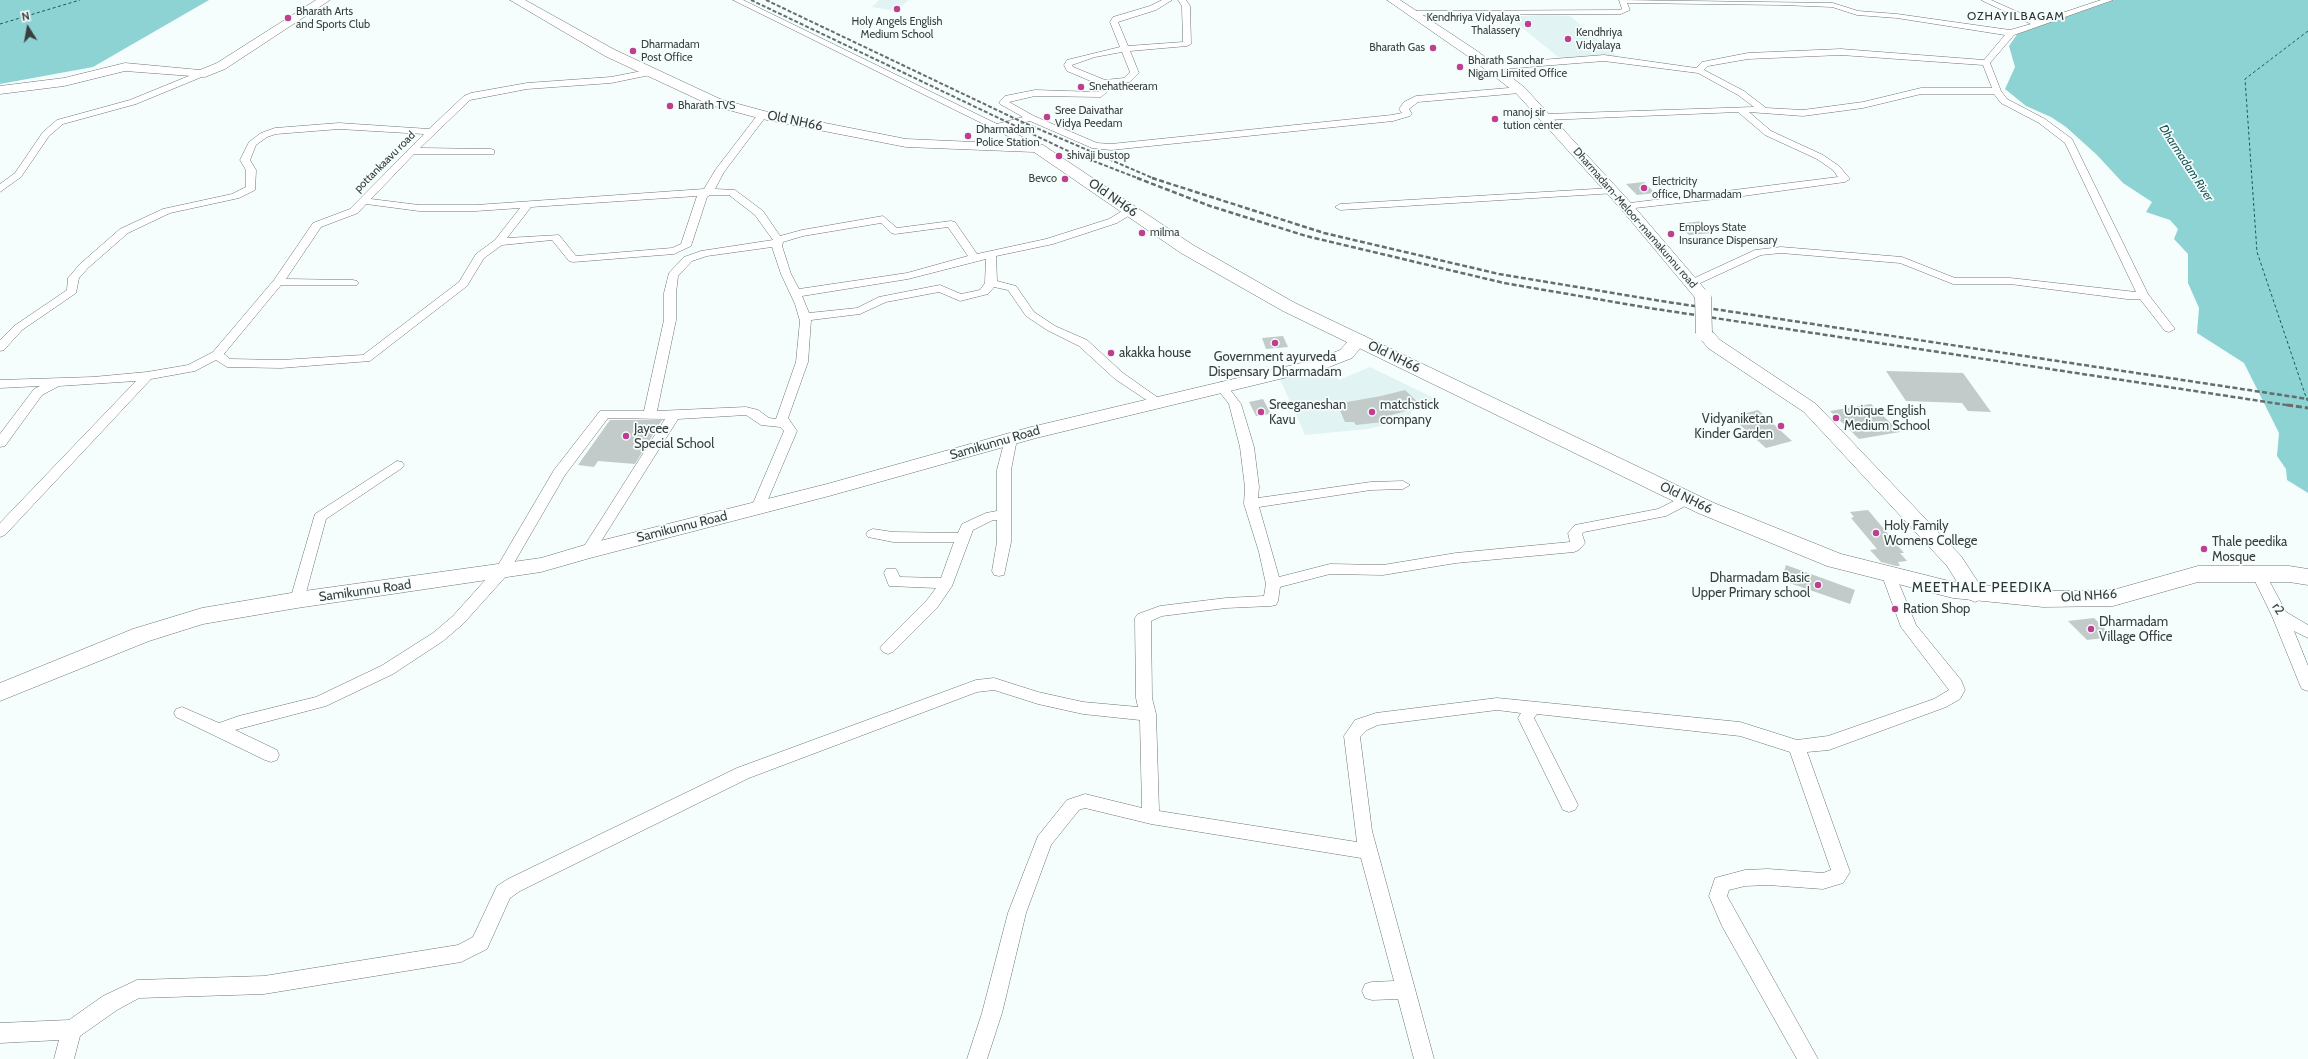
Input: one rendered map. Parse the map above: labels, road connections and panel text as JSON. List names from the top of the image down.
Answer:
{
  "streets": {
    "main road": ["Old NH66", "Dharmadam-Meloor-mamakunnu road", "Samikunnu Road"],
    "street": ["pottankaavu road", "r2"]
  },
  "crossings": [
    ["Old NH66", "pottankaavu road"],
    ["Old NH66", "Dharmadam-Meloor-mamakunnu road"],
    ["Old NH66", "Samikunnu Road"],
    ["Old NH66", "r2"]
  ],
  "districts": ["OZHAYILBAGAM", "MEETHALE PEEDIKA"],
  "water": ["Dharmadam River"],
  "places": [
    "Holy Angels English Medium School",
    "Bharath Arts and Sports Club",
    "Kendhriya Vidyalaya Thalassery",
    "Kendhriya Vidyalaya",
    "Bharath Gas",
    "Dharmadam Post Office",
    "Bharath Sanchar Nigam Limited Office",
    "Snehatheeram",
    "Bharath TVS",
    "Sree Daivathar Vidya Peedam",
    "manoj sir tution center",
    "Dharmadam Police Station",
    "shivaji bustop",
    "Bevco",
    "Electricity office, Dharmadam",
    "milma",
    "Employs State Insurance Dispensary",
    "Government ayurveda Dispensary Dharmadam",
    "akakka house",
    "Sreeganeshan Kavu",
    "matchstick company",
    "Unique English Medium School",
    "Vidyaniketan Kinder Garden",
    "Jaycee Special School",
    "Holy Family Womens College",
    "Thale peedika Mosque",
    "Dharmadam Basic Upper Primary school",
    "Ration Shop",
    "Dharmadam Village Office"
  ],
  "north": "top"
}
